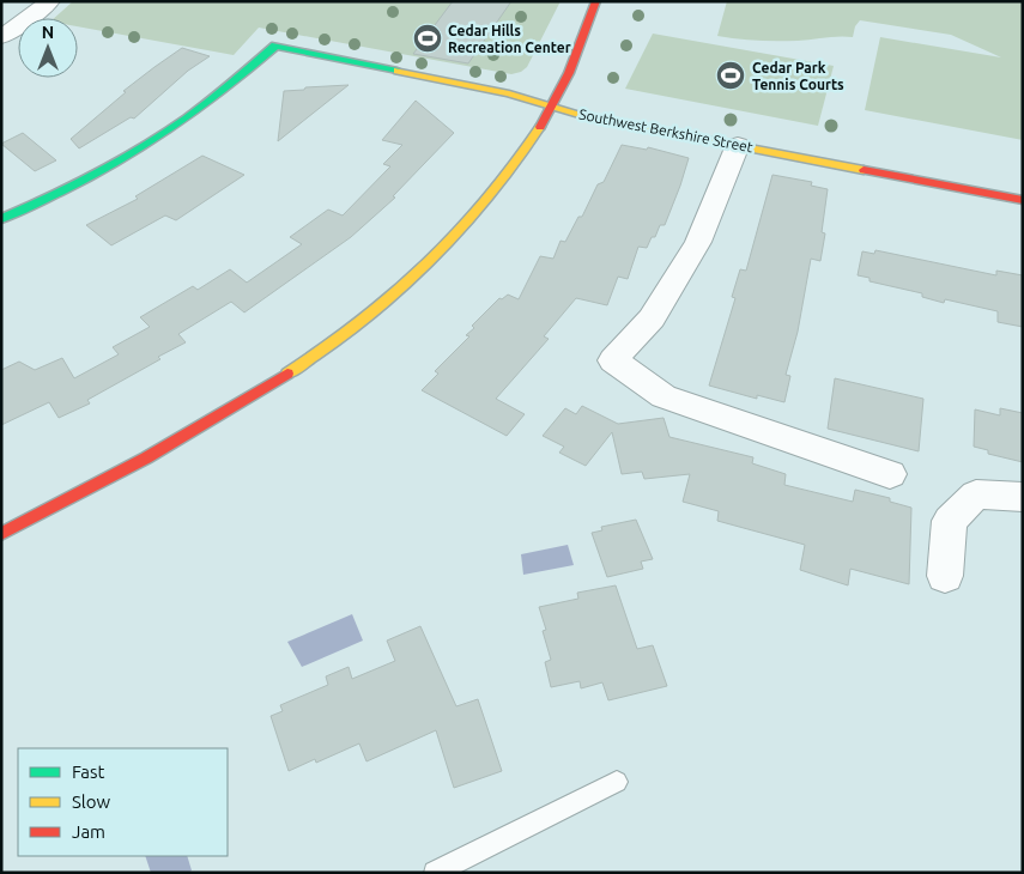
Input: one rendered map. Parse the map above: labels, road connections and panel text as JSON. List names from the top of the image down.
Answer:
{
  "streets": {
    "street": ["Southwest Berkshire Street"]
  },
  "places": {
    "sports": ["Cedar Hills Recreation Center", "Cedar Park Tennis Courts"]
  },
  "legend": ["Fast", "Slow", "Jam"],
  "north": "top"
}
